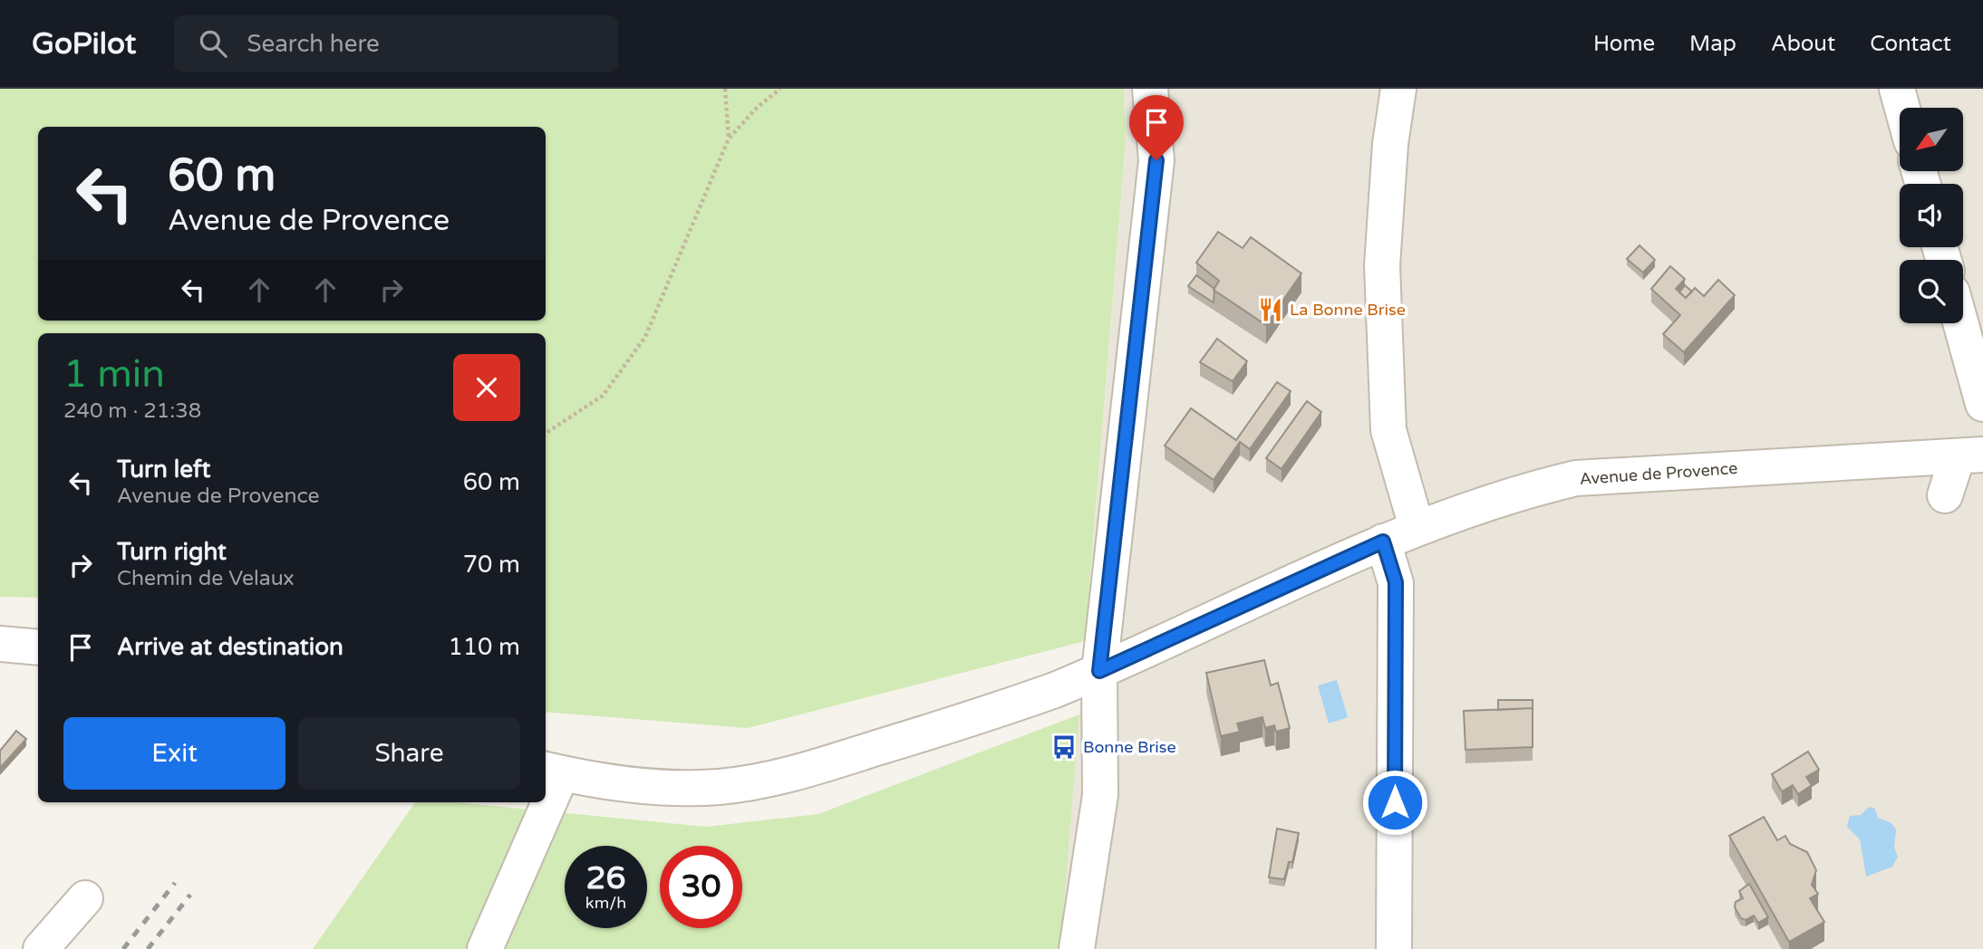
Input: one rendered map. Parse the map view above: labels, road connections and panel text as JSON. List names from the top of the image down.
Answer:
{
  "streets": {
    "street": ["Avenue de Provence"]
  },
  "places": {
    "restaurant": ["La Bonne Brise"],
    "bus stop": ["Bonne Brise"]
  },
  "north": "bottom left",
  "page": {
    "header": "GoPilot",
    "search": "Search here",
    "nav": [
      "Home",
      "Map",
      "About",
      "Contact"
    ],
    "turn": ["60 m", "Avenue de Provence"],
    "heading": ["1 min", "240 m · 21:38"],
    "list": [
      {
        "name": "Turn left",
        "note": "Avenue de Provence",
        "value": "60 m"
      },
      {
        "name": "Turn right",
        "note": "Chemin de Velaux",
        "value": "70 m"
      },
      {
        "name": "Arrive at destination",
        "value": "110 m"
      }
    ],
    "buttons": ["Exit", "Share"],
    "speed": "26 km/h",
    "limit": "30"
  }
}
